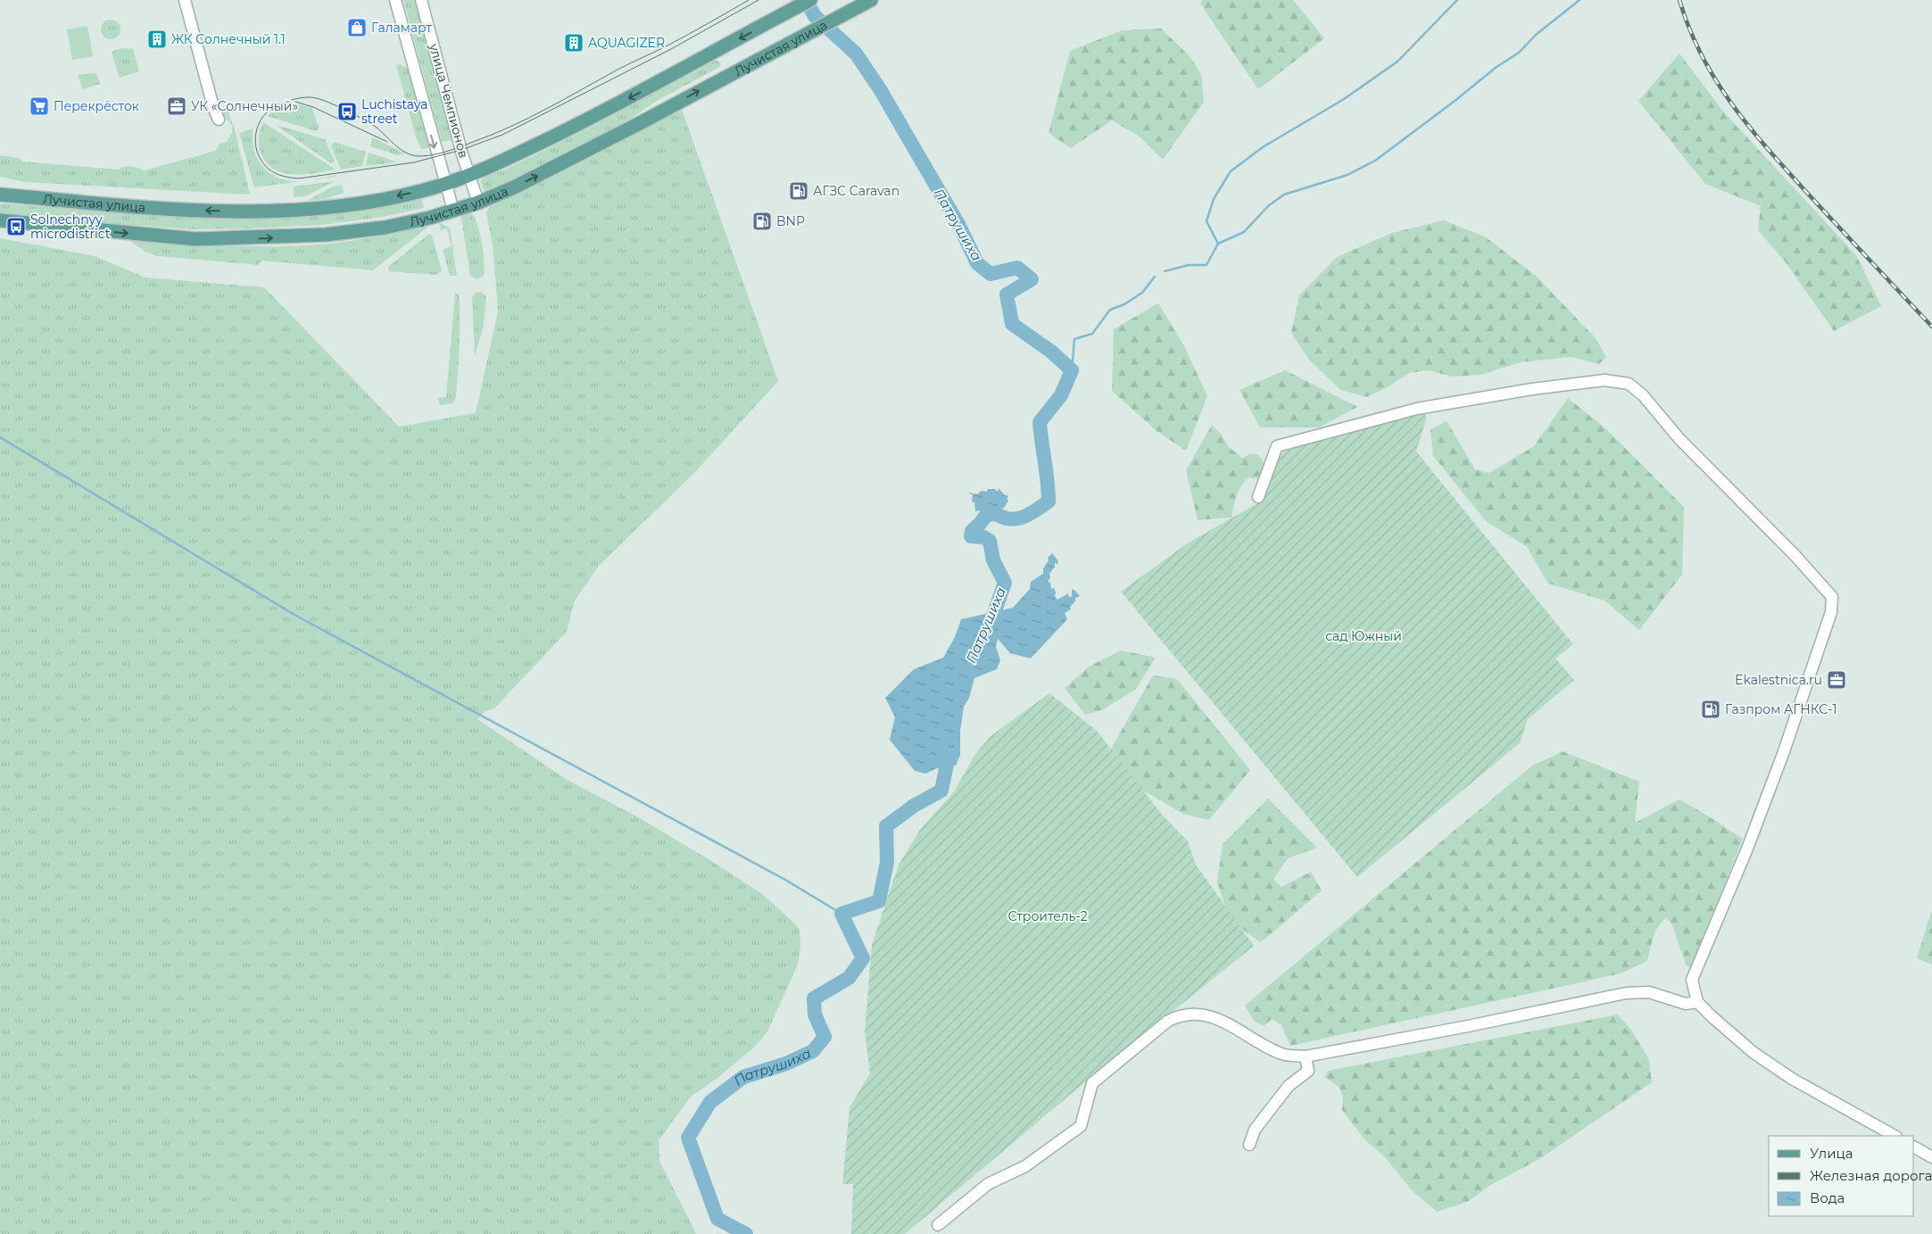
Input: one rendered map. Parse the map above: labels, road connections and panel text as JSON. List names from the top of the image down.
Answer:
{
  "streets": {
    "main road": ["Лучистая улица"],
    "street": ["улица Чемпионов"]
  },
  "crossings": [
    ["Лучистая улица", "улица Чемпионов"]
  ],
  "water": ["Патрушиха"],
  "parks": ["сад Южный", "Строитель-2"],
  "places": {
    "shop": ["Галамарт"],
    "building": ["ЖК Солнечный 1.1", "AQUAGIZER"],
    "supermarket": ["Перекрёсток"],
    "office": ["УК «Солнечный»", "Ekalestnica.ru"],
    "bus stop": ["Luchistaya street", "Solnechnyy microdistrict"],
    "fuel station": ["АГЗС Caravan", "BNP", "Газпром АГНКС-1"]
  },
  "legend": ["Улица", "Железная дорога", "Вода"]
}
